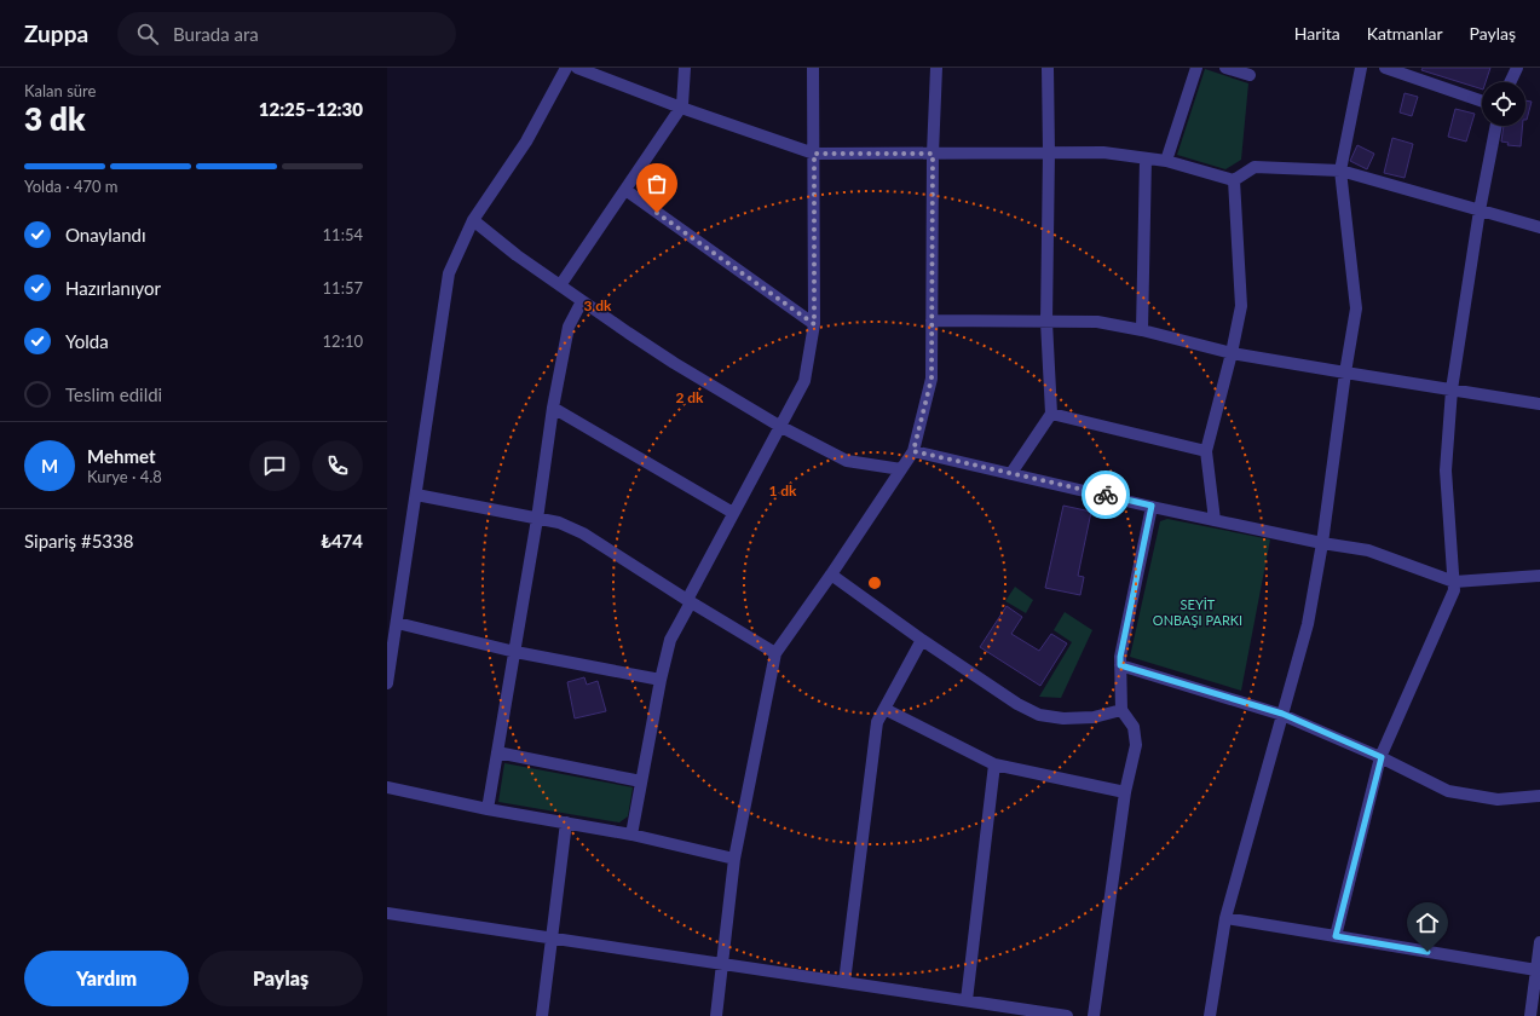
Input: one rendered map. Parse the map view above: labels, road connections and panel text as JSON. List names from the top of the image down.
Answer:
{
  "parks": ["SEYİT ONBAŞI PARKI"],
  "page": {
    "header": "Zuppa",
    "search": "Burada ara",
    "nav": ["Harita", "Katmanlar", "Paylaş"],
    "heading": ["3 dk", "Kalan süre", "12:25–12:30"],
    "panel": [
      "Mehmet",
      "Kurye · 4.8",
      "Sipariş #5338",
      "₺474"
    ],
    "bar": "Yolda · 470 m",
    "list": [
      ["Onaylandı", "11:54"],
      ["Hazırlanıyor", "11:57"],
      ["Yolda", "12:10"],
      "Teslim edildi"
    ],
    "round": "M",
    "buttons": ["Yardım", "Paylaş"]
  },
  "rings": ["3 dk", "2 dk", "1 dk"]
}
